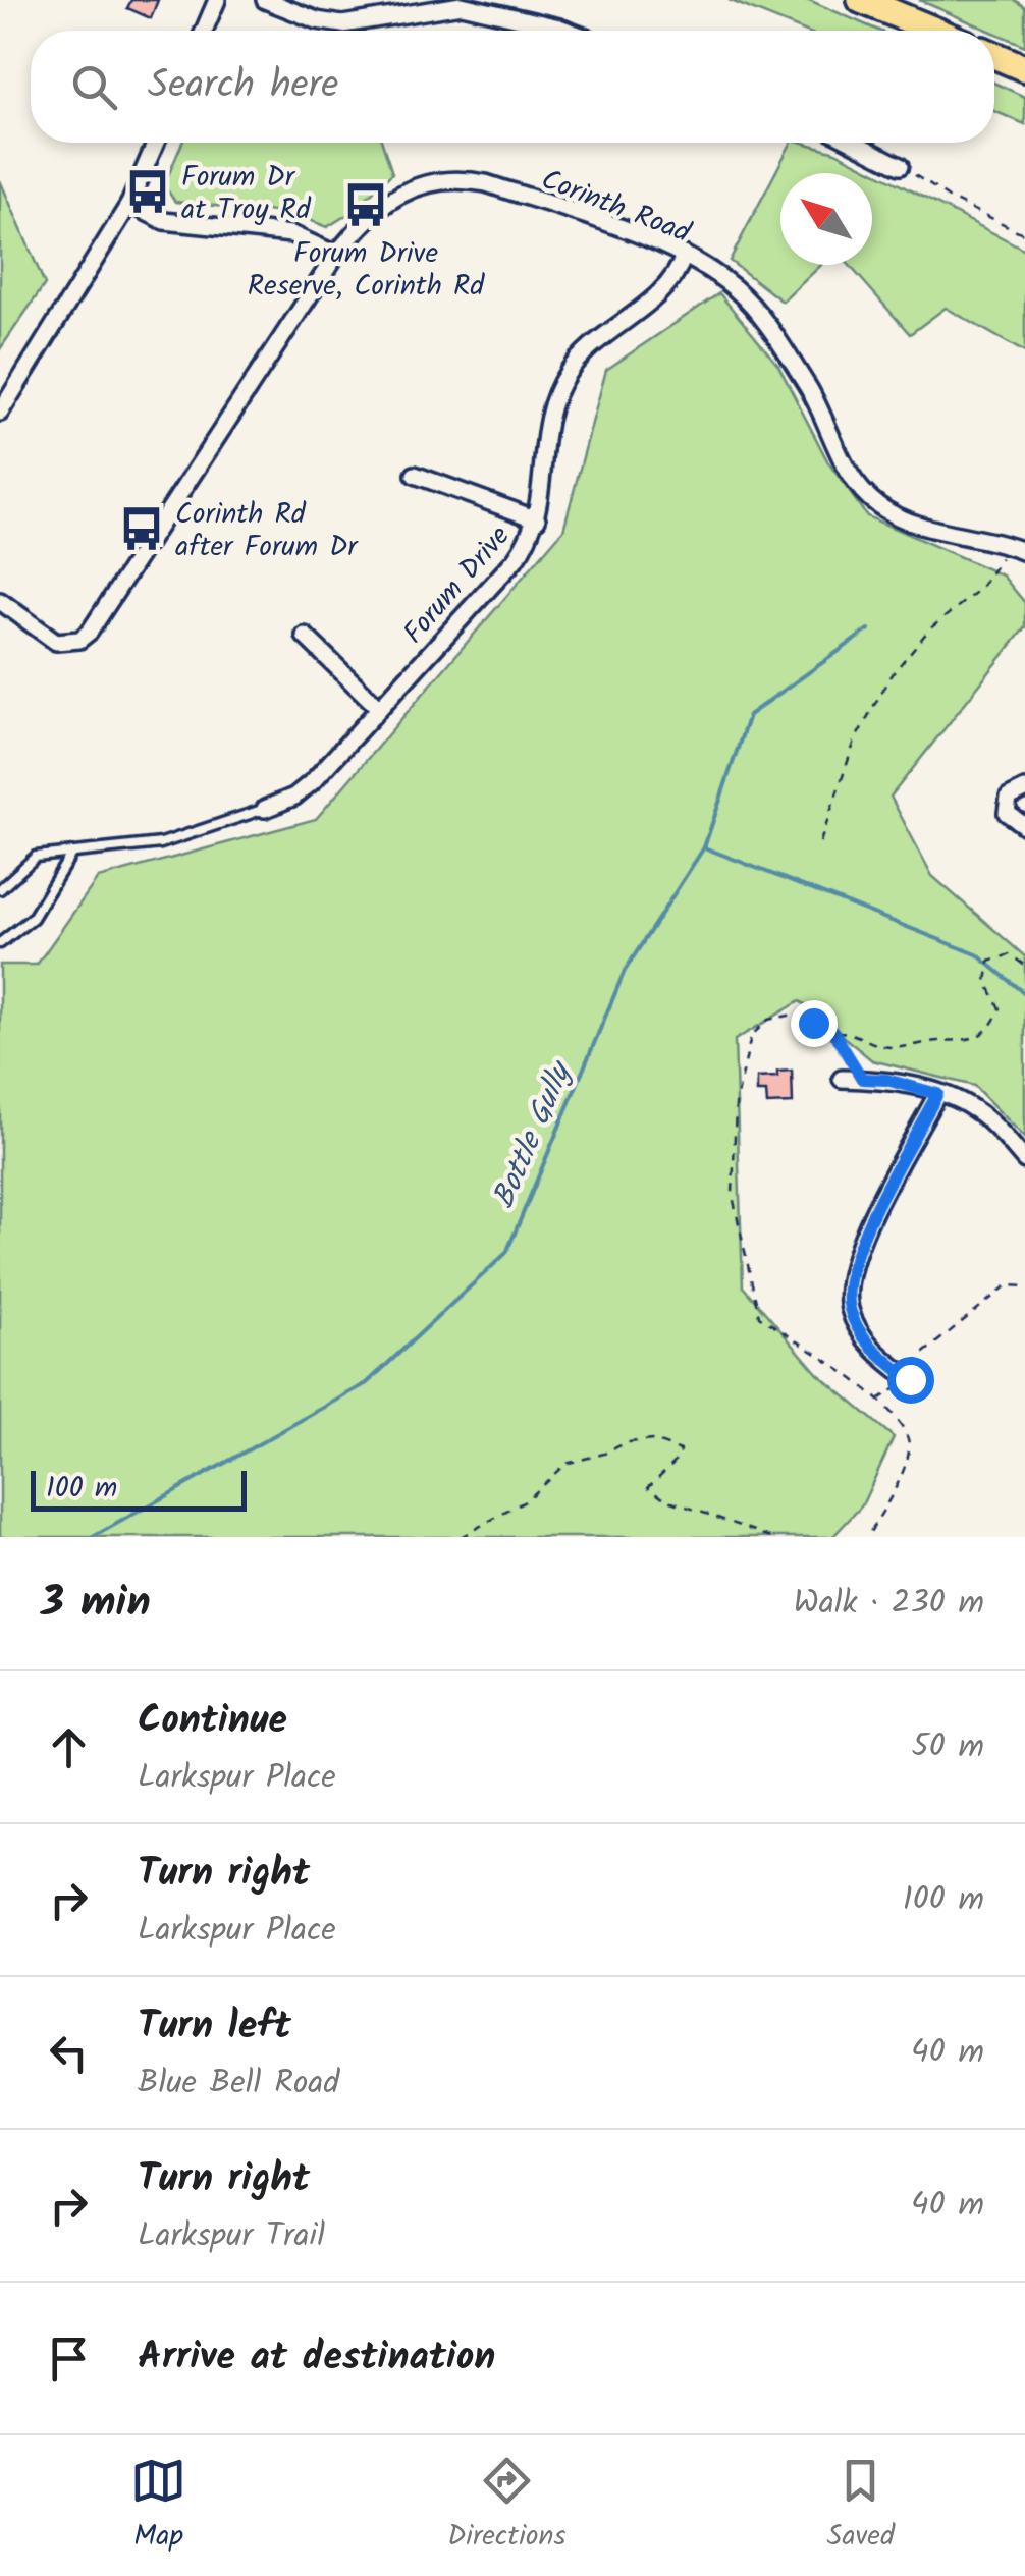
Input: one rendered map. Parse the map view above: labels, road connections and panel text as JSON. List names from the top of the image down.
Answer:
{
  "streets": {
    "street": ["Corinth Road", "Forum Drive"]
  },
  "crossings": [
    ["Corinth Road", "Forum Drive"]
  ],
  "water": ["Bottle Gully"],
  "places": {
    "bus stop": ["Forum Dr at Troy Rd", "Forum Drive Reserve, Corinth Rd", "Corinth Rd after Forum Dr"]
  },
  "scale_bar": "100 m",
  "north": "top left",
  "page": {
    "search": "Search here",
    "scale": "100 m",
    "heading": ["3 min", "Walk · 230 m"],
    "list": [
      ["Continue", "Larkspur Place", "50 m"],
      ["Turn right", "Larkspur Place", "100 m"],
      ["Turn left", "Blue Bell Road", "40 m"],
      ["Turn right", "Larkspur Trail", "40 m"],
      "Arrive at destination"
    ],
    "nav": ["Map", "Directions", "Saved"]
  }
}
